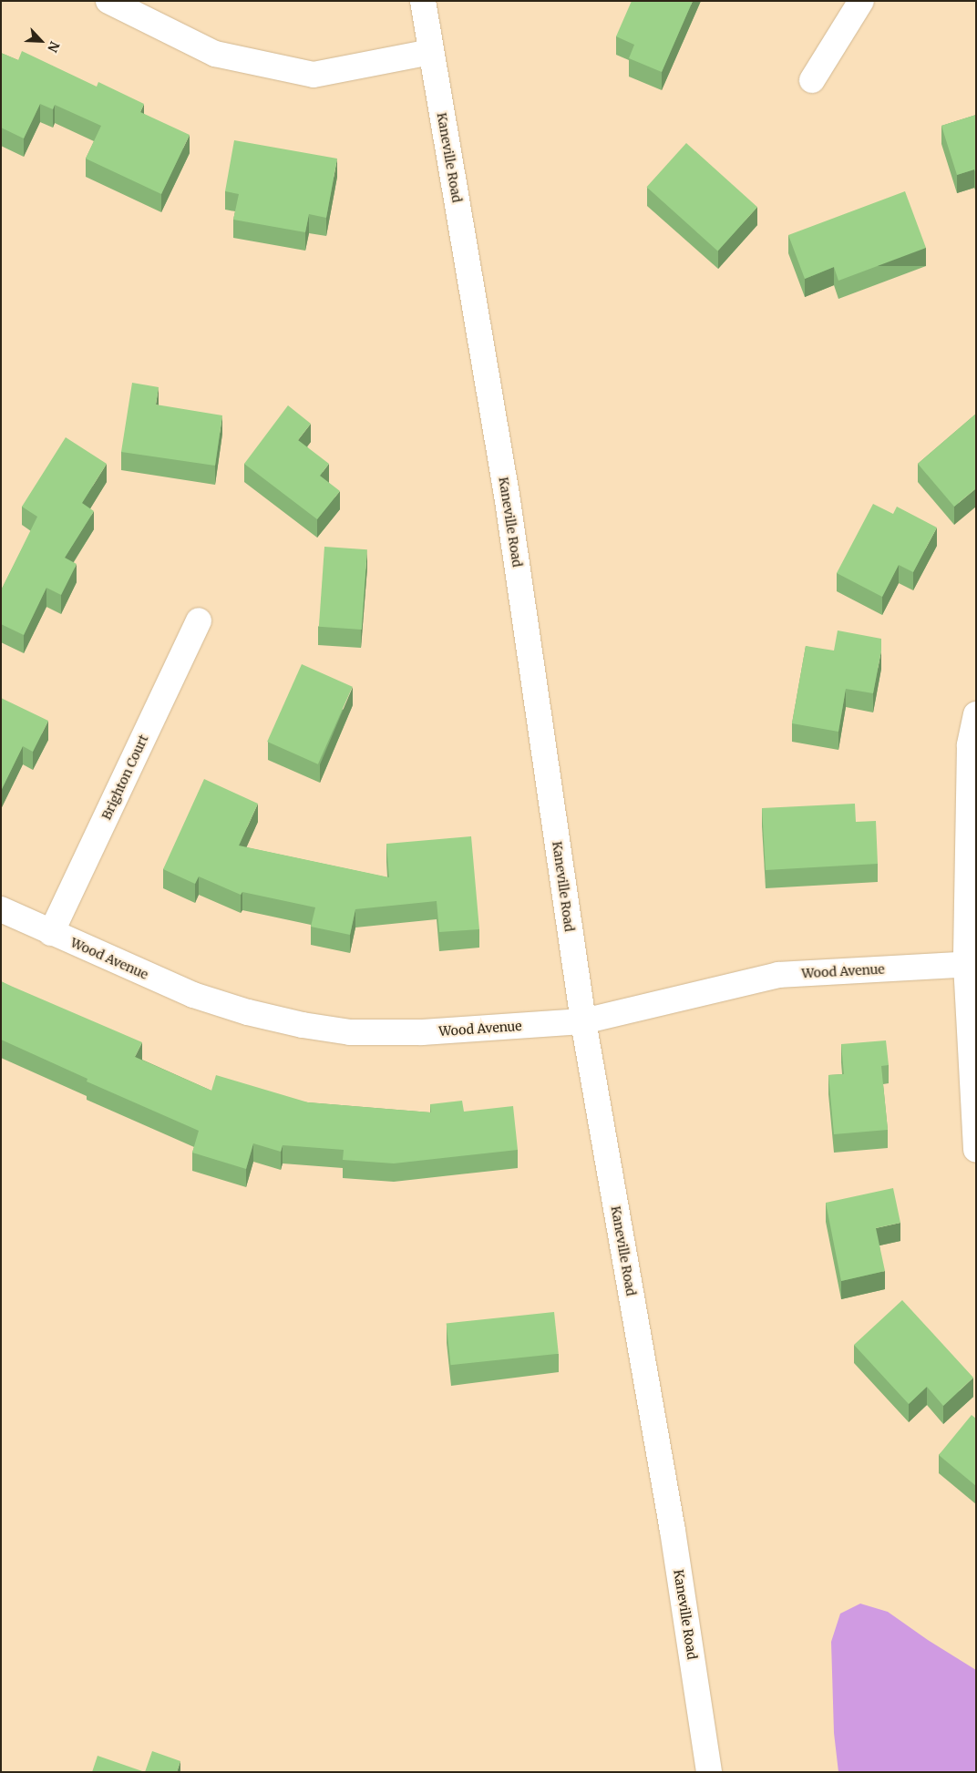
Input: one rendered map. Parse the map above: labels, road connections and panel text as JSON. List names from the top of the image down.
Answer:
{
  "streets": {
    "street": ["Kaneville Road", "Brighton Court", "Wood Avenue"]
  },
  "crossings": [
    ["Kaneville Road", "Wood Avenue"],
    ["Brighton Court", "Wood Avenue"]
  ],
  "north": "bottom right"
}
